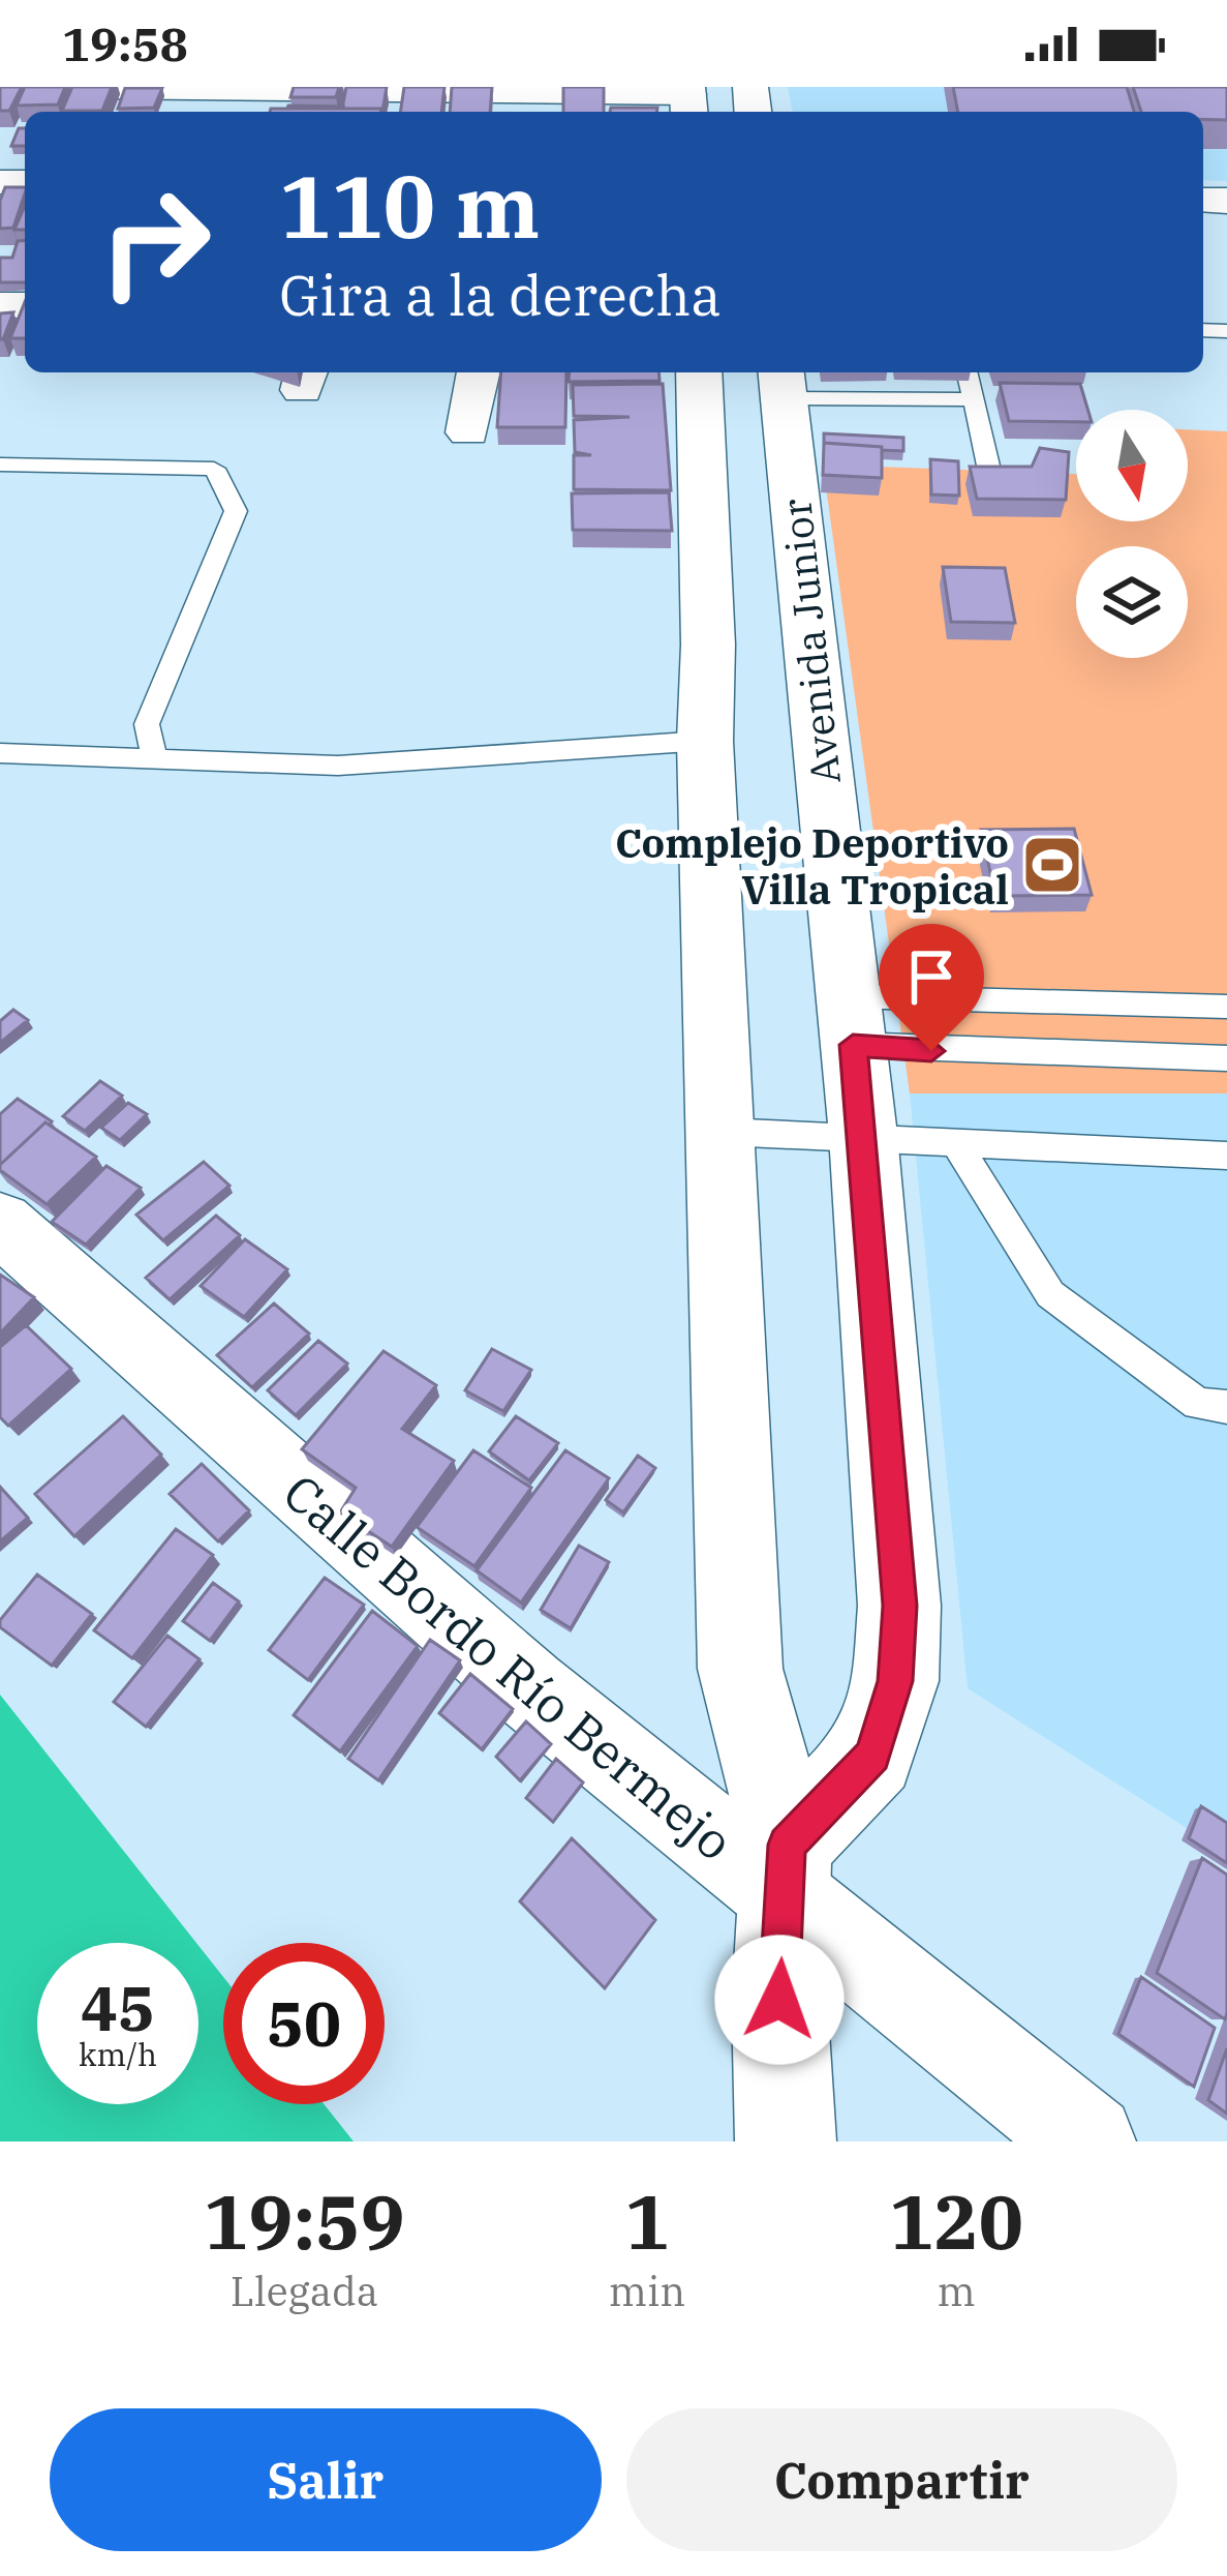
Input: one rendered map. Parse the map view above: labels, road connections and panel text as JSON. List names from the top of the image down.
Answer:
{
  "streets": {
    "main road": ["Avenida Junior"],
    "street": ["Calle Bordo Río Bermejo"]
  },
  "crossings": [
    ["Avenida Junior", "Calle Bordo Río Bermejo"]
  ],
  "places": {
    "sports": ["Complejo Deportivo Villa Tropical"]
  },
  "north": "bottom",
  "page": {
    "status": "19:58",
    "turn": ["110 m", "Gira a la derecha"],
    "speed": "45 km/h",
    "limit": "50",
    "eta": [
      "19:59",
      "Llegada",
      "1",
      "min",
      "120",
      "m"
    ],
    "buttons": ["Salir", "Compartir"]
  }
}
